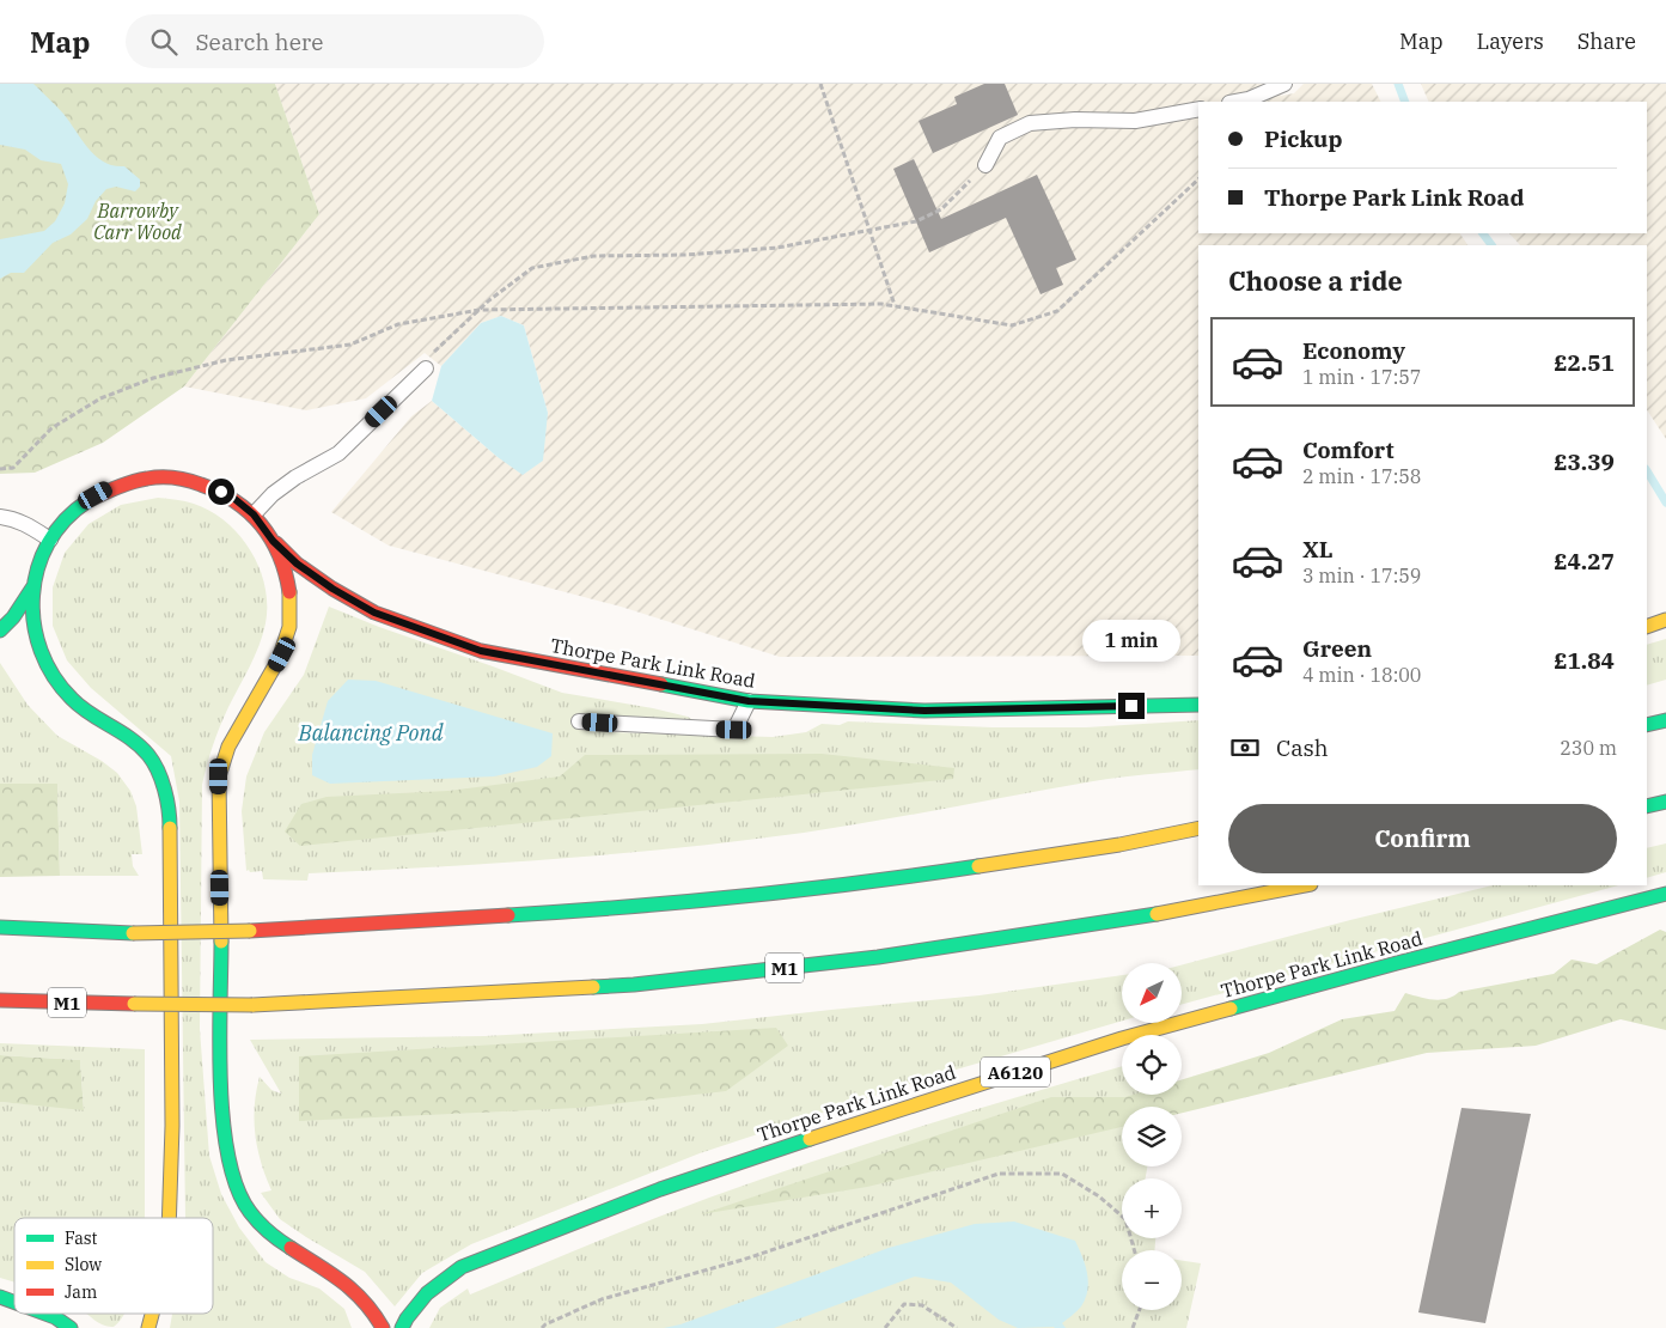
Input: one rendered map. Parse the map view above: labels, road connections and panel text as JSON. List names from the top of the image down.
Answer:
{
  "streets": {
    "highway": ["Thorpe Park Link Road", "M1", "A6120"]
  },
  "water": ["Balancing Pond"],
  "parks": ["Barrowby Carr Wood"],
  "legend": ["Fast", "Slow", "Jam"],
  "north": "bottom left",
  "page": {
    "header": "Map",
    "search": "Search here",
    "nav": ["Map", "Layers", "Share"],
    "banner": ["Pickup", "Thorpe Park Link Road"],
    "heading": "Choose a ride",
    "list": [
      {
        "name": "Economy",
        "note": "1 min · 17:57",
        "value": "£2.51"
      },
      {
        "name": "Comfort",
        "note": "2 min · 17:58",
        "value": "£3.39"
      },
      {
        "name": "XL",
        "note": "3 min · 17:59",
        "value": "£4.27"
      },
      {
        "name": "Green",
        "note": "4 min · 18:00",
        "value": "£1.84"
      }
    ],
    "bubble": "1 min",
    "pay": ["Cash", "230 m"],
    "buttons": "Confirm",
    "map_buttons": ["+", "−"]
  }
}
